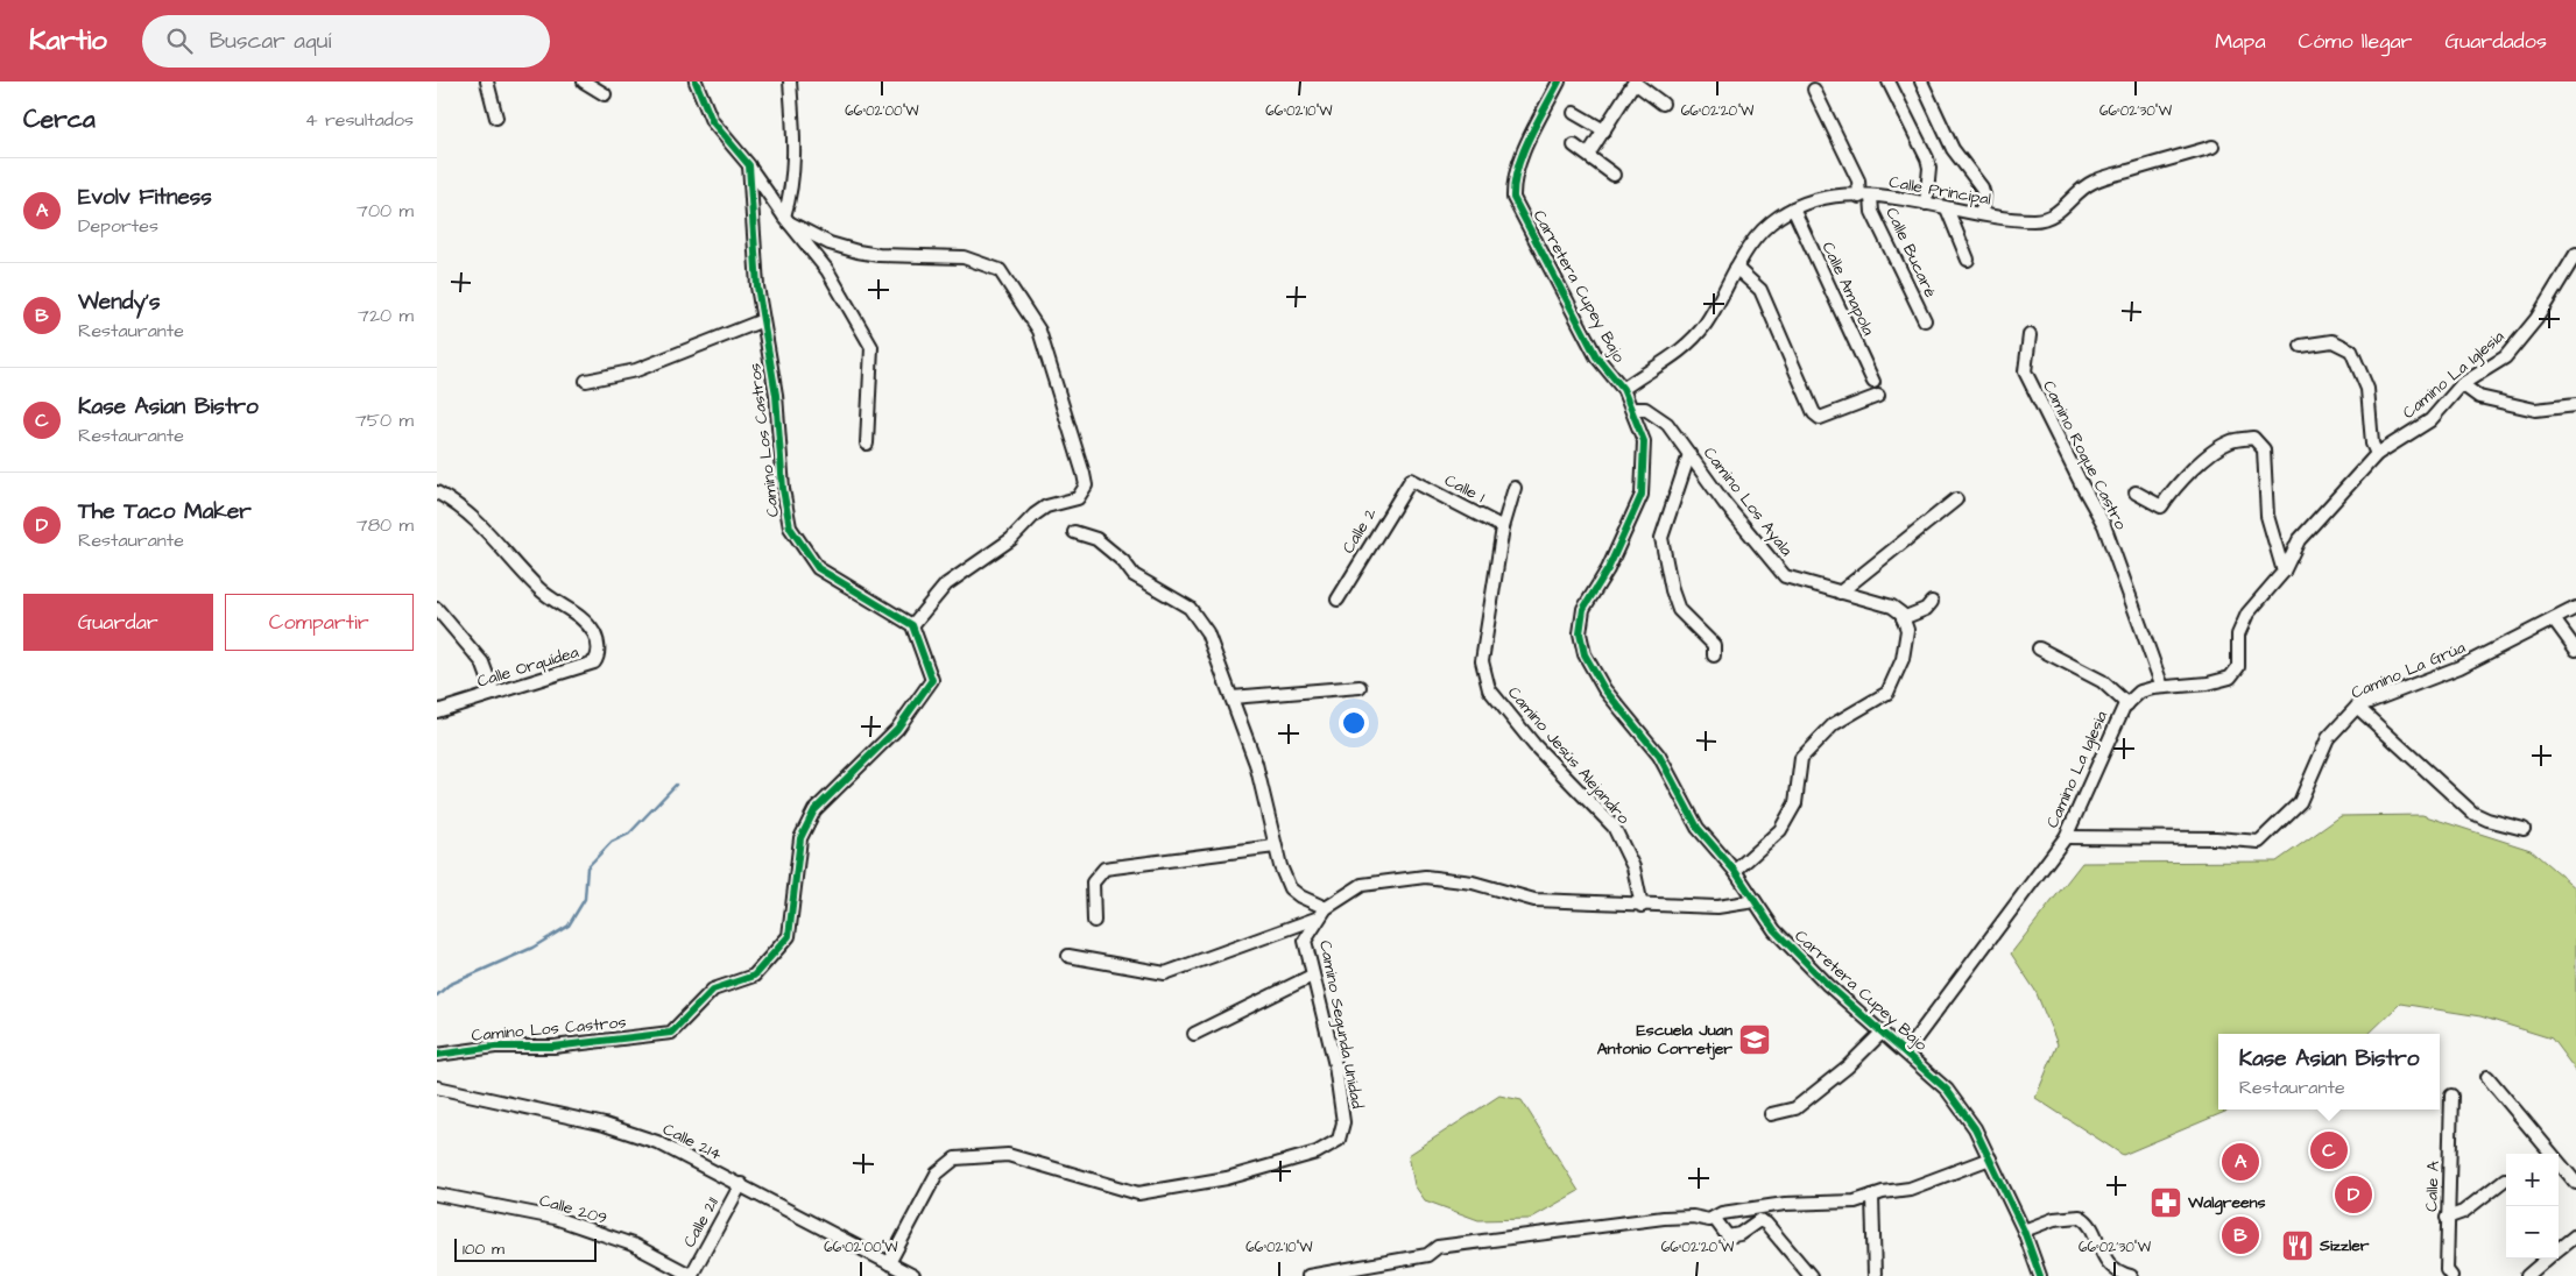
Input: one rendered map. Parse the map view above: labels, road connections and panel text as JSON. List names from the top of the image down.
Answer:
{
  "streets": {
    "street": [
      "Calle Principal",
      "Calle Bucaré",
      "Carretera Cupey Bajo",
      "Calle Amapola",
      "Camino La Iglesia",
      "Camino Los Castros",
      "Camino Roque Castro",
      "Calle 1",
      "Camino Los Ayala",
      "Calle 2",
      "Calle Orquídea",
      "Camino La Grúa",
      "Camino Jesús Alejandro",
      "Camino Segunda Unidad",
      "Calle 214",
      "Calle A",
      "Calle 209",
      "Calle 211"
    ]
  },
  "crossings": [
    ["Calle Principal", "Calle Bucaré"],
    ["Calle Principal", "Carretera Cupey Bajo"],
    ["Calle Principal", "Calle Amapola"],
    ["Carretera Cupey Bajo", "Camino La Iglesia"],
    ["Carretera Cupey Bajo", "Camino Los Ayala"],
    ["Carretera Cupey Bajo", "Camino Segunda Unidad"],
    ["Camino La Iglesia", "Camino Roque Castro"],
    ["Camino La Iglesia", "Camino La Grúa"],
    ["Calle 1", "Calle 2"],
    ["Calle 1", "Camino Jesús Alejandro"],
    ["Camino Jesús Alejandro", "Camino Segunda Unidad"],
    ["Camino Segunda Unidad", "Calle 214"],
    ["Calle 214", "Calle 211"],
    ["Calle 209", "Calle 211"]
  ],
  "places": {
    "school or university": ["Escuela Juan Antonio Corretjer"],
    "pharmacy": ["Walgreens"],
    "restaurant": ["Sizzler"]
  },
  "scale_bar": "100 m",
  "page": {
    "header": "Kartio",
    "search": "Buscar aquí",
    "nav": ["Mapa", "Cómo llegar", "Guardados"],
    "heading": ["Cerca", "4 resultados"],
    "list": [
      {
        "mark": "A",
        "name": "Evolv Fitness",
        "note": "Deportes",
        "value": "700 m"
      },
      {
        "mark": "B",
        "name": "Wendy's",
        "note": "Restaurante",
        "value": "720 m"
      },
      {
        "mark": "C",
        "name": "Kase Asian Bistro",
        "note": "Restaurante",
        "value": "750 m"
      },
      {
        "mark": "D",
        "name": "The Taco Maker",
        "note": "Restaurante",
        "value": "780 m"
      }
    ],
    "buttons": ["Guardar", "Compartir"],
    "popup": ["Kase Asian Bistro", "Restaurante"],
    "pins": [
      "C",
      "A",
      "D",
      "B"
    ],
    "map_buttons": ["+", "−"],
    "scale": "100 m"
  },
  "coordinates": [
    "66°02'00\"W",
    "66°02'10\"W",
    "66°02'20\"W",
    "66°02'30\"W"
  ]
}
